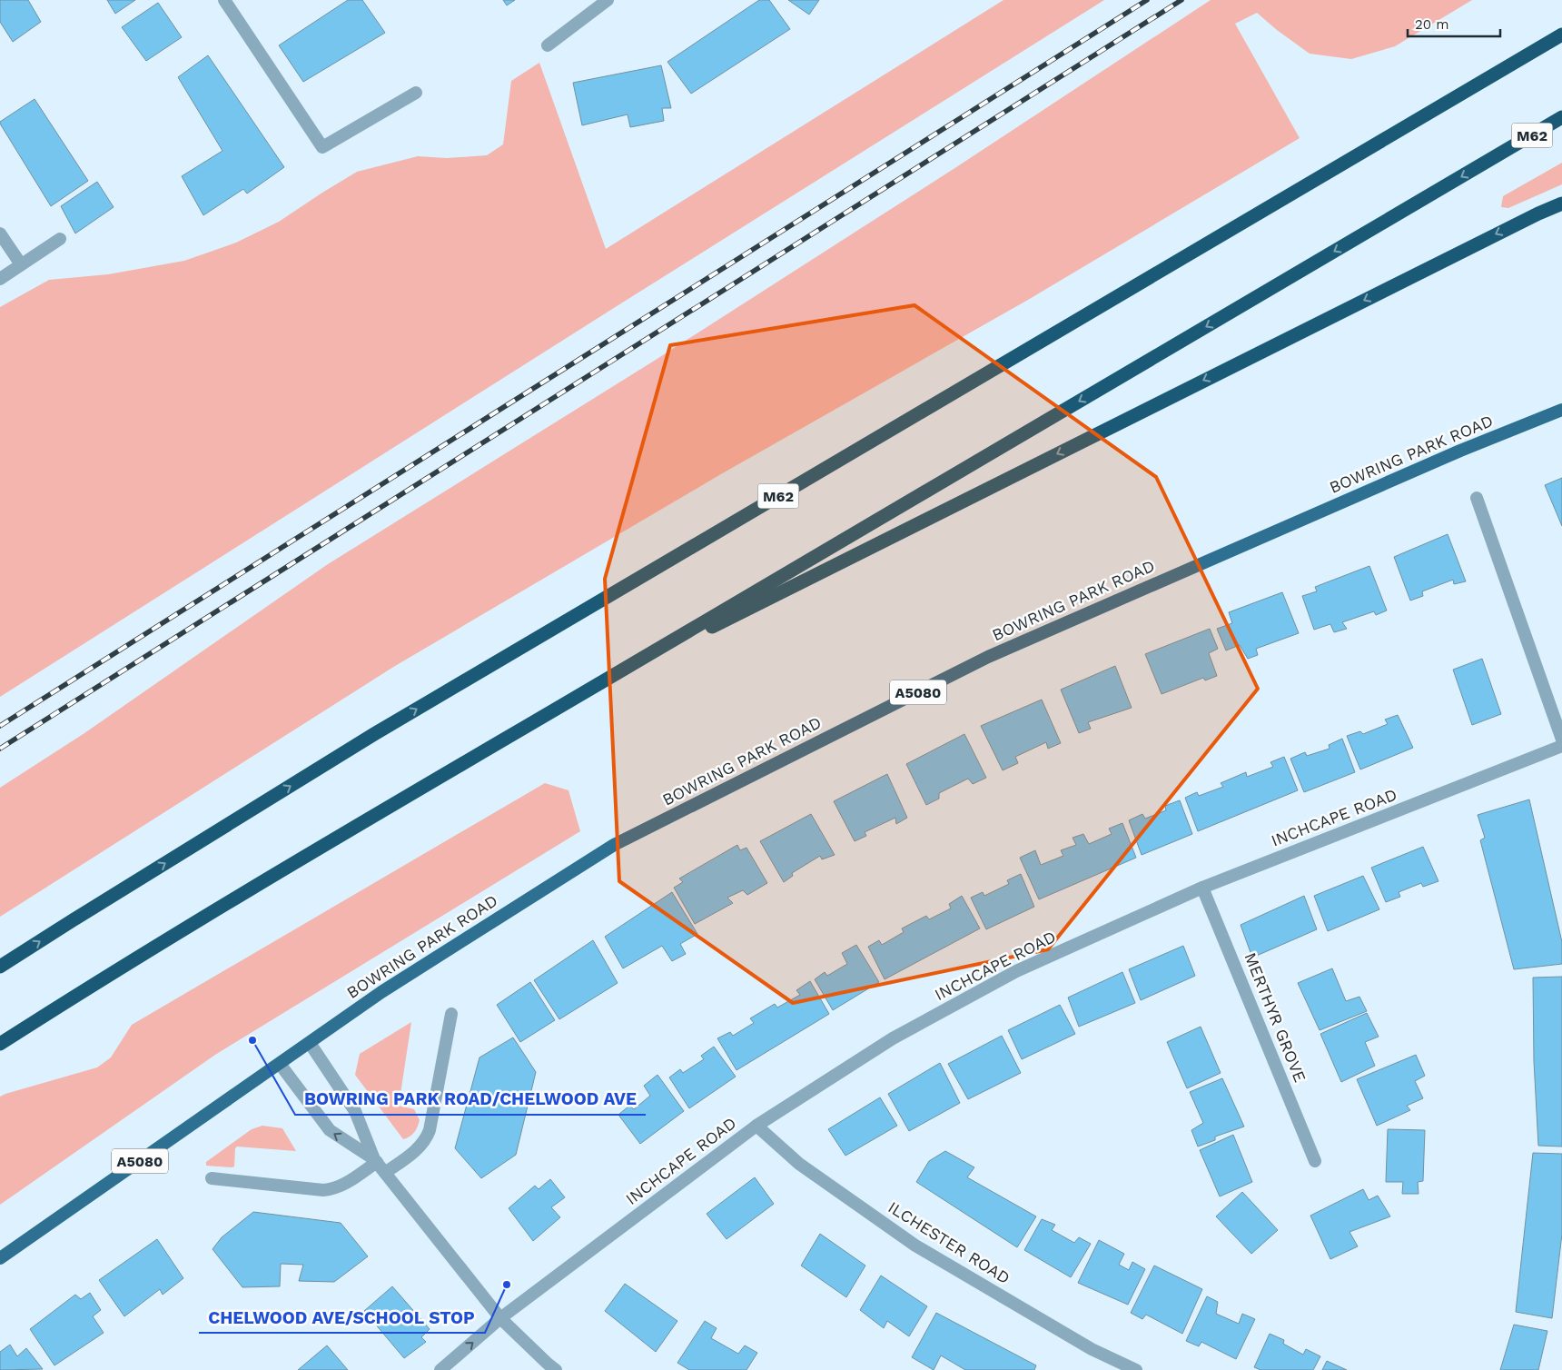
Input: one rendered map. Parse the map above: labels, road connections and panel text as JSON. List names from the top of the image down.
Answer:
{
  "streets": {
    "highway": ["M62"],
    "main road": ["BOWRING PARK ROAD", "A5080"],
    "street": ["INCHCAPE ROAD", "MERTHYR GROVE", "ILCHESTER ROAD"]
  },
  "crossings": [
    ["INCHCAPE ROAD", "MERTHYR GROVE"],
    ["INCHCAPE ROAD", "ILCHESTER ROAD"]
  ],
  "places": ["BOWRING PARK ROAD/CHELWOOD AVE", "CHELWOOD AVE/SCHOOL STOP"],
  "scale_bar": "20 m"
}
